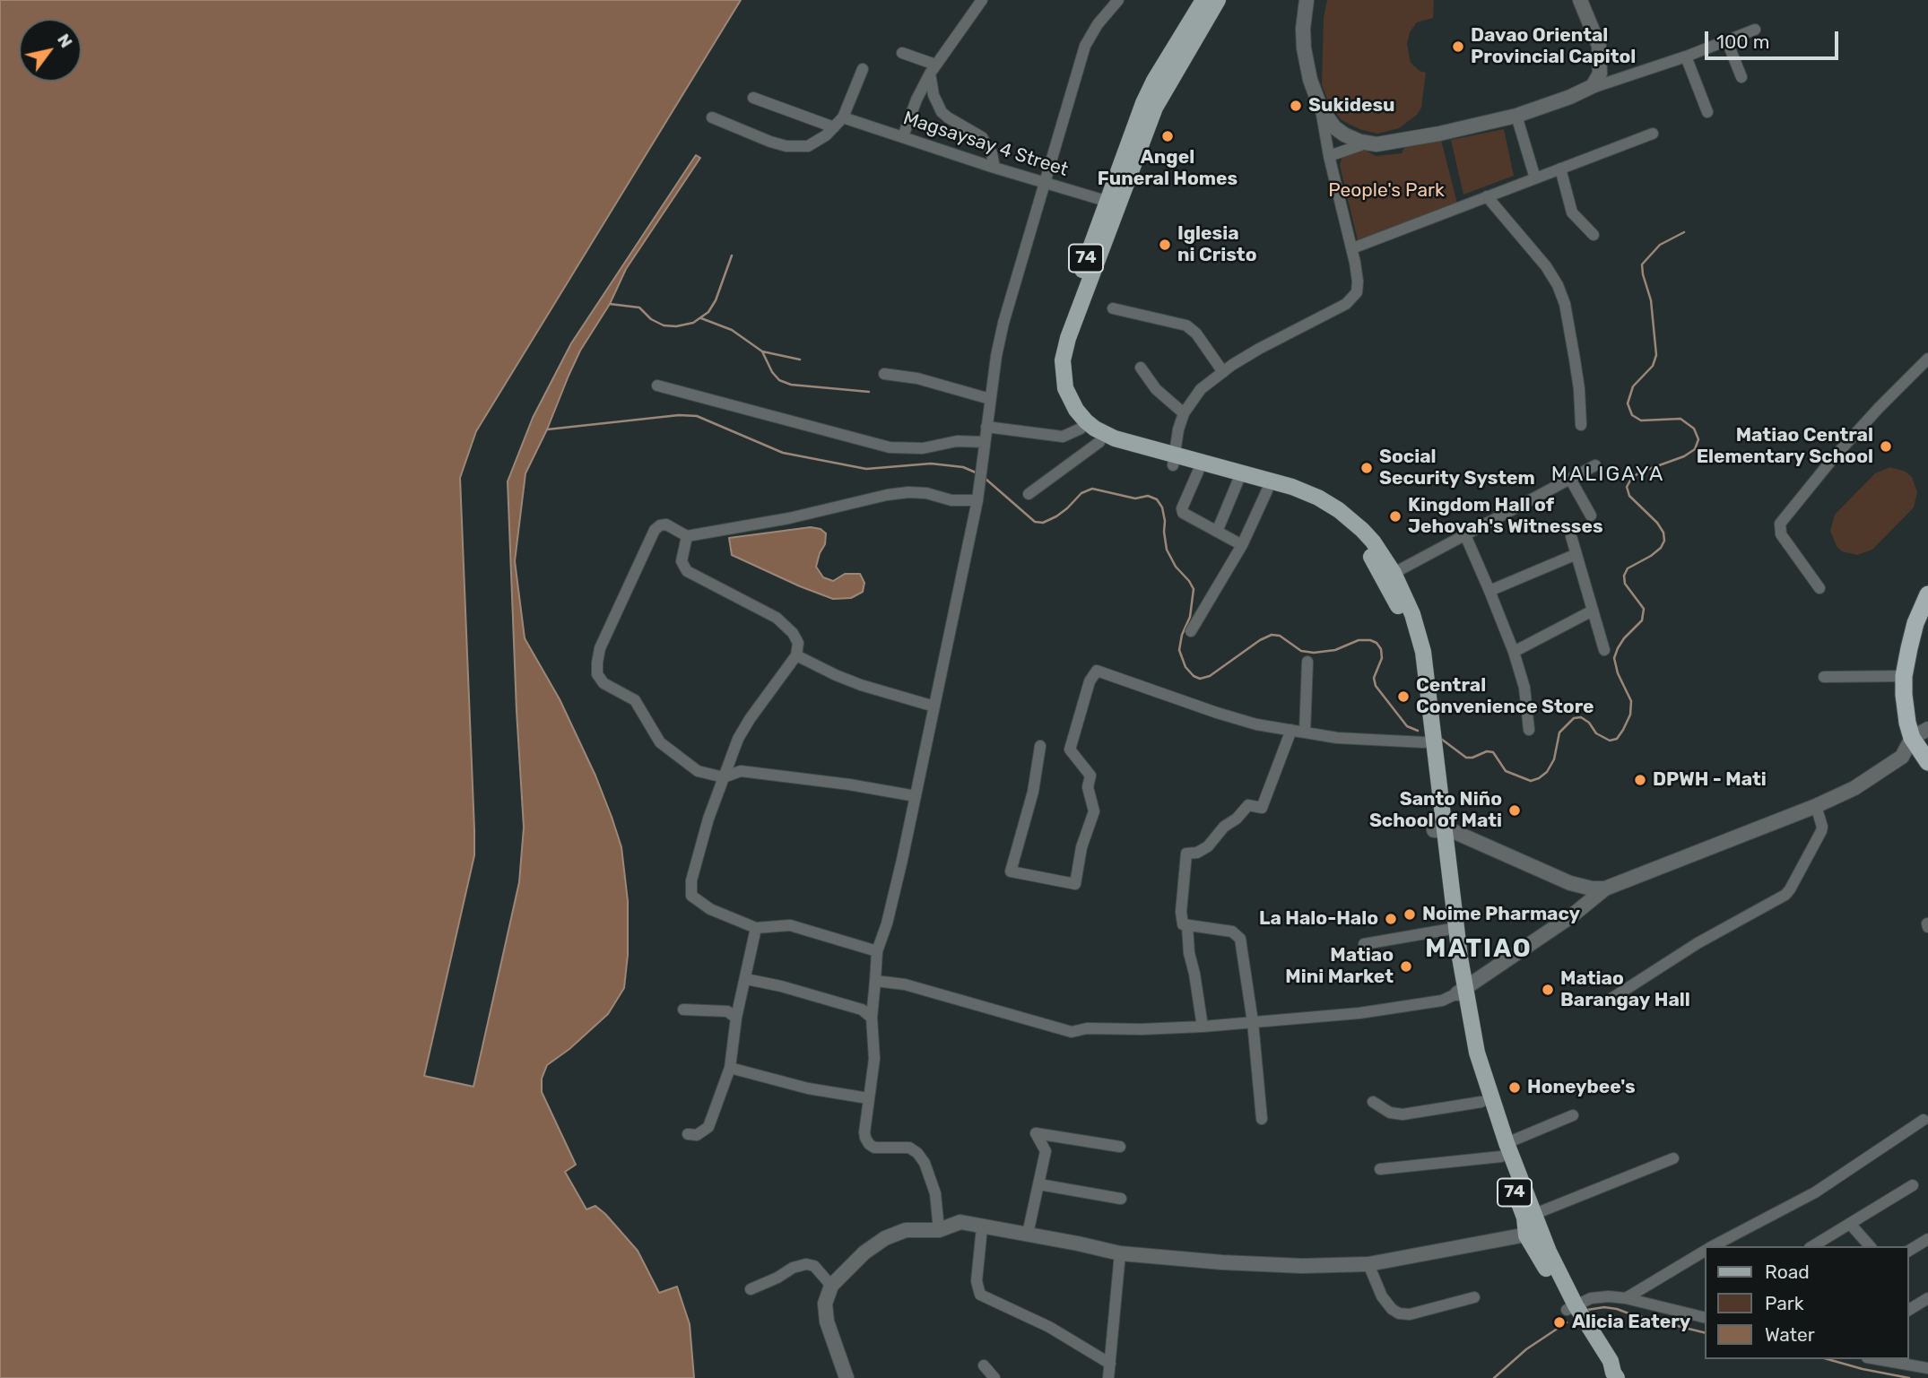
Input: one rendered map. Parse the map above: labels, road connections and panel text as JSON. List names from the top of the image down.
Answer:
{
  "streets": {
    "main road": ["74"],
    "street": ["Magsaysay 4 Street"]
  },
  "crossings": [
    ["Magsaysay 4 Street", "74"]
  ],
  "districts": ["MALIGAYA", "MATIAO"],
  "parks": ["People's Park"],
  "places": [
    "Davao Oriental Provincial Capitol",
    "Sukidesu",
    "Angel Funeral Homes",
    "Iglesia ni Cristo",
    "Matiao Central Elementary School",
    "Social Security System",
    "Kingdom Hall of Jehovah's Witnesses",
    "Central Convenience Store",
    "DPWH - Mati",
    "Santo Niño School of Mati",
    "Noime Pharmacy",
    "La Halo-Halo",
    "Matiao Mini Market",
    "Matiao Barangay Hall",
    "Honeybee's",
    "Alicia Eatery"
  ],
  "legend": ["Road", "Park", "Water"],
  "scale_bar": "100 m",
  "north": "top right"
}
